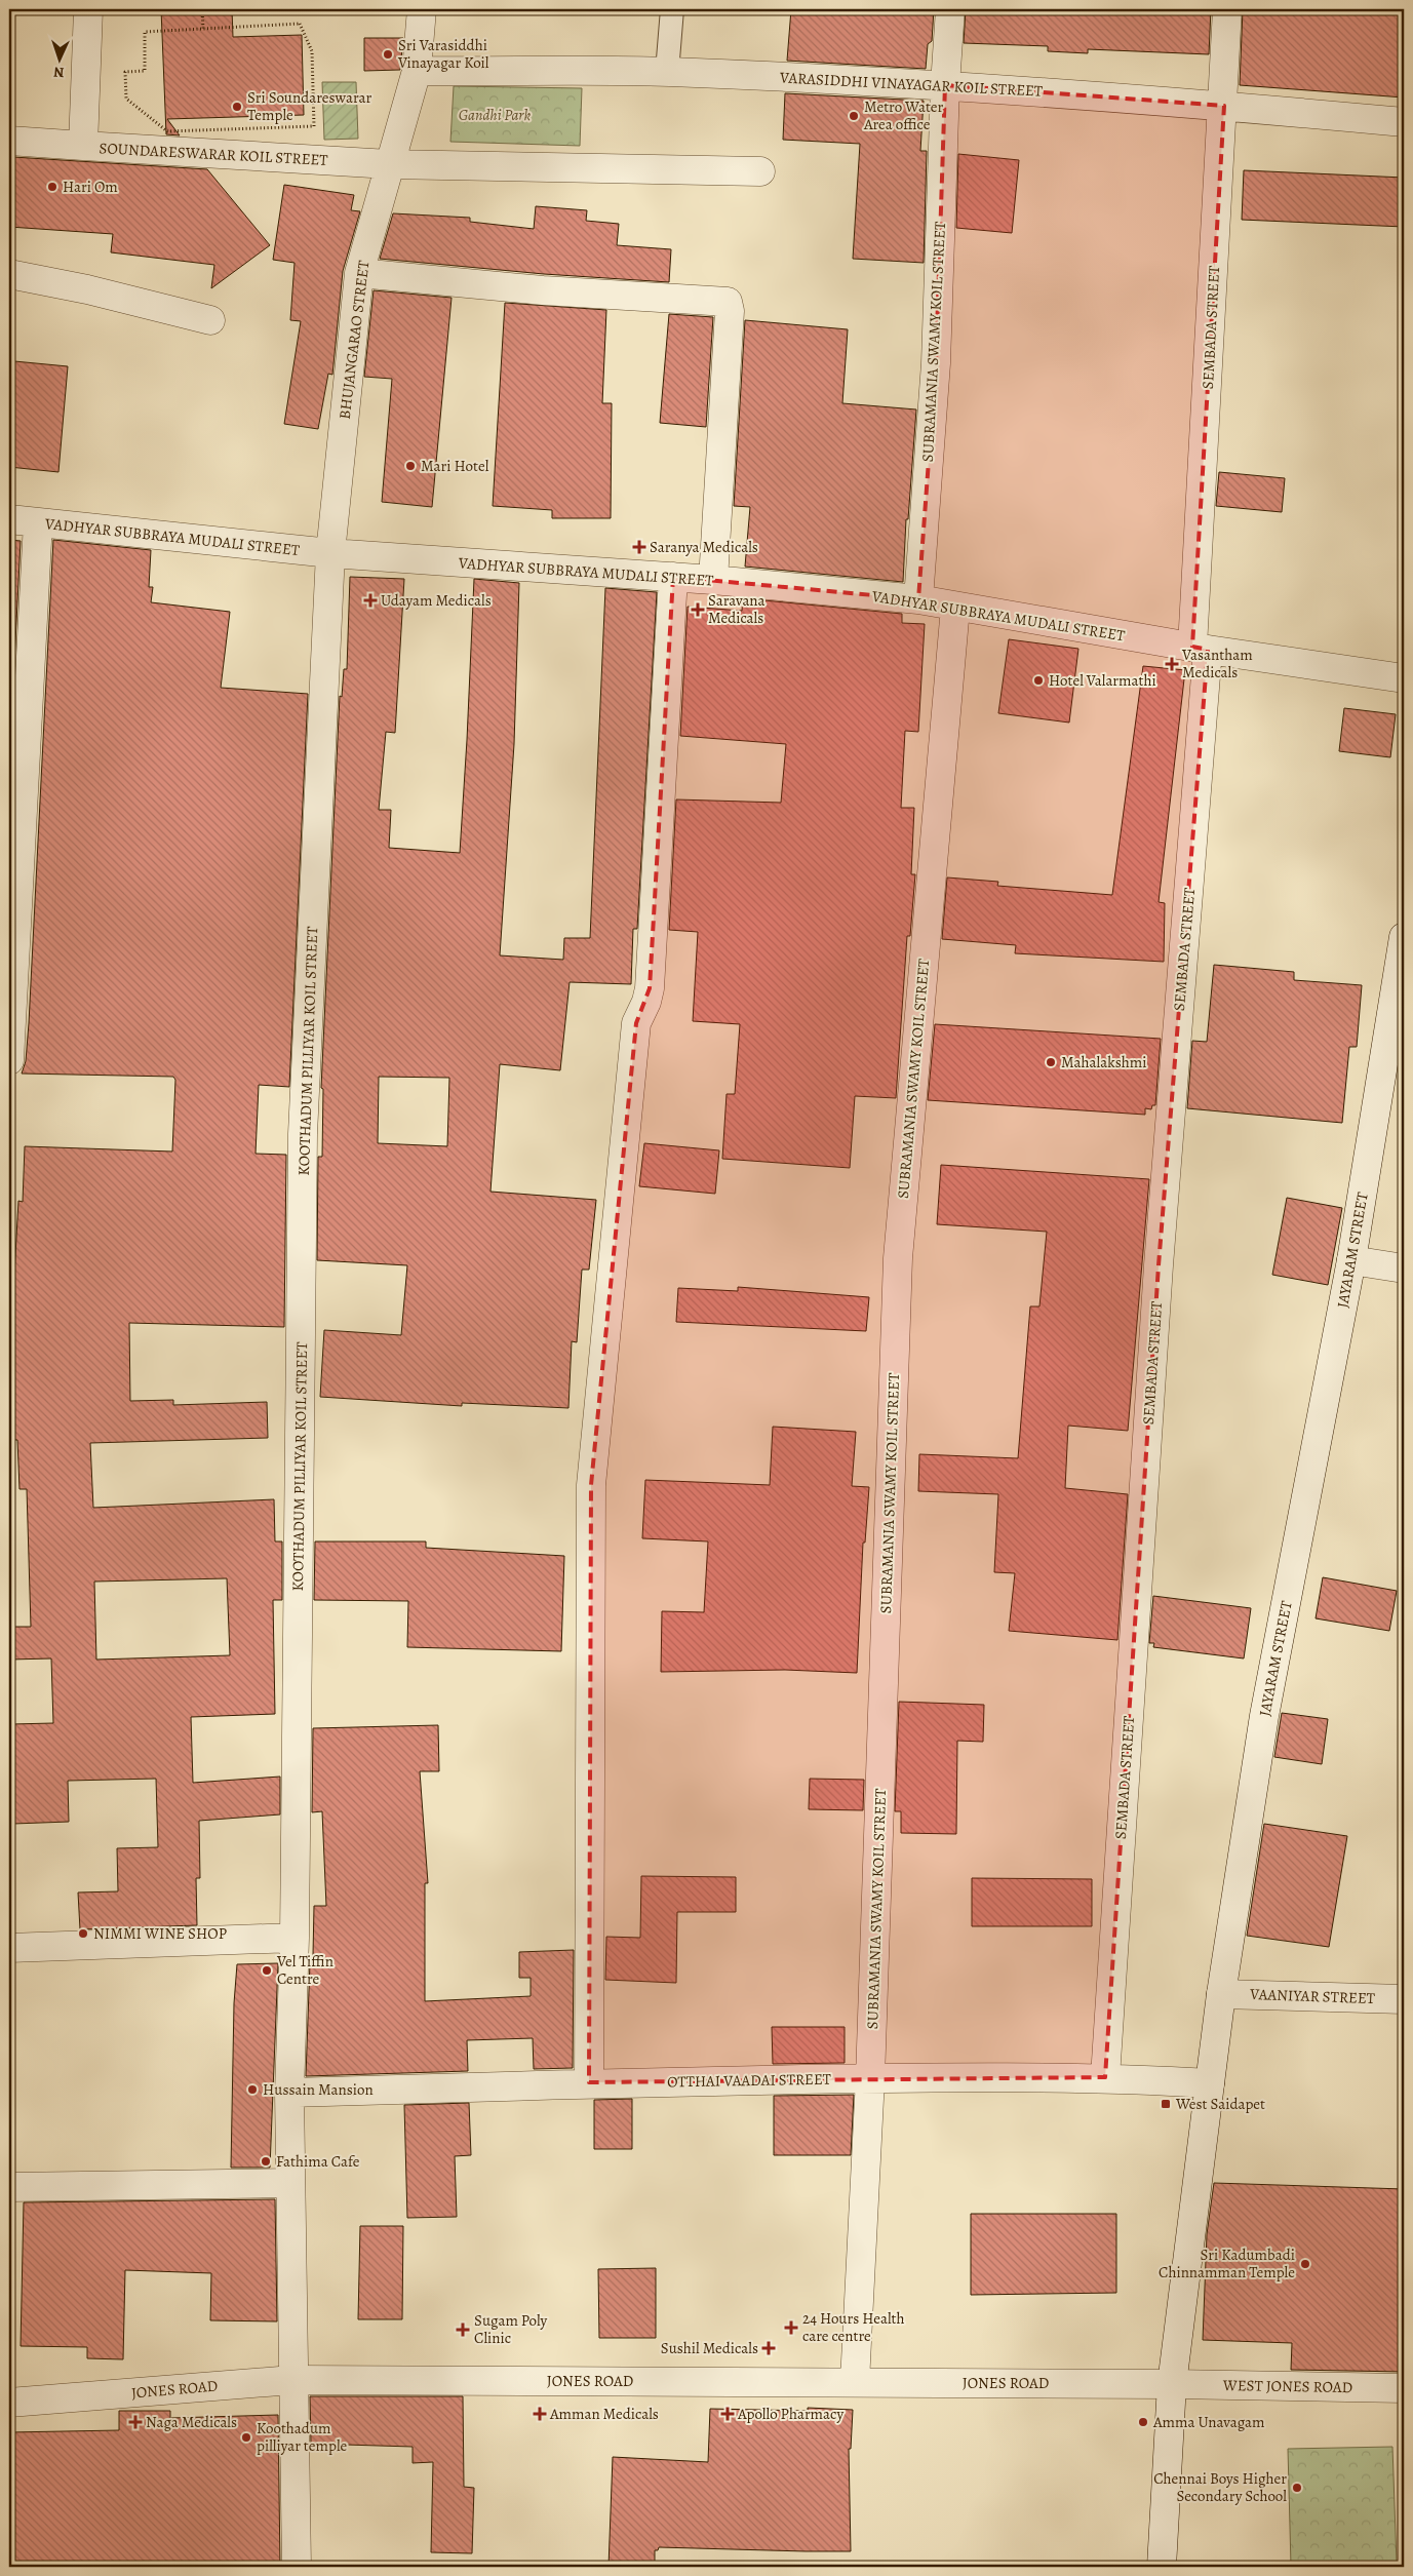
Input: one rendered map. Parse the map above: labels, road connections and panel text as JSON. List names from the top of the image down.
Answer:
{
  "streets": {
    "street": [
      "VARASIDDHI VINAYAGAR KOIL STREET",
      "SOUNDARESWARAR KOIL STREET",
      "SEMBADA STREET",
      "BHUJANGARAO STREET",
      "SUBRAMANIA SWAMY KOIL STREET",
      "VADHYAR SUBBRAYA MUDALI STREET",
      "KOOTHADUM PILLIYAR KOIL STREET",
      "JAYARAM STREET",
      "VAANIYAR STREET",
      "OTTHAI VAADAI STREET",
      "JONES ROAD",
      "WEST JONES ROAD"
    ]
  },
  "crossings": [
    ["VARASIDDHI VINAYAGAR KOIL STREET", "SEMBADA STREET"],
    ["VARASIDDHI VINAYAGAR KOIL STREET", "BHUJANGARAO STREET"],
    ["VARASIDDHI VINAYAGAR KOIL STREET", "SUBRAMANIA SWAMY KOIL STREET"],
    ["SOUNDARESWARAR KOIL STREET", "BHUJANGARAO STREET"],
    ["SEMBADA STREET", "VADHYAR SUBBRAYA MUDALI STREET"],
    ["SEMBADA STREET", "OTTHAI VAADAI STREET"],
    ["BHUJANGARAO STREET", "VADHYAR SUBBRAYA MUDALI STREET"],
    ["BHUJANGARAO STREET", "KOOTHADUM PILLIYAR KOIL STREET"],
    ["SUBRAMANIA SWAMY KOIL STREET", "VADHYAR SUBBRAYA MUDALI STREET"],
    ["SUBRAMANIA SWAMY KOIL STREET", "OTTHAI VAADAI STREET"],
    ["SUBRAMANIA SWAMY KOIL STREET", "JONES ROAD"],
    ["VADHYAR SUBBRAYA MUDALI STREET", "KOOTHADUM PILLIYAR KOIL STREET"],
    ["KOOTHADUM PILLIYAR KOIL STREET", "OTTHAI VAADAI STREET"],
    ["KOOTHADUM PILLIYAR KOIL STREET", "JONES ROAD"],
    ["JAYARAM STREET", "VAANIYAR STREET"],
    ["JAYARAM STREET", "OTTHAI VAADAI STREET"],
    ["JAYARAM STREET", "JONES ROAD"],
    ["JAYARAM STREET", "WEST JONES ROAD"],
    ["JONES ROAD", "WEST JONES ROAD"]
  ],
  "parks": ["Gandhi Park"],
  "places": {
    "other": [
      "Sri Varasiddhi Vinayagar Koil",
      "Sri Soundareswarar Temple",
      "Metro Water Area office",
      "Hari Om",
      "Mari Hotel",
      "Hotel Valarmathi",
      "Mahalakshmi",
      "NIMMI WINE SHOP",
      "Vel Tiffin Centre",
      "Hussain Mansion",
      "Fathima Cafe",
      "Sri Kadumbadi Chinnamman Temple",
      "Amma Unavagam",
      "Koothadum pilliyar temple",
      "Chennai Boys Higher Secondary School"
    ],
    "health": [
      "Saranya Medicals",
      "Udayam Medicals",
      "Saravana Medicals",
      "Vasantham Medicals",
      "24 Hours Health care centre",
      "Sugam Poly Clinic",
      "Sushil Medicals",
      "Amman Medicals",
      "Apollo Pharmacy",
      "Naga Medicals"
    ],
    "transit": ["West Saidapet"]
  },
  "north": "bottom"
}
